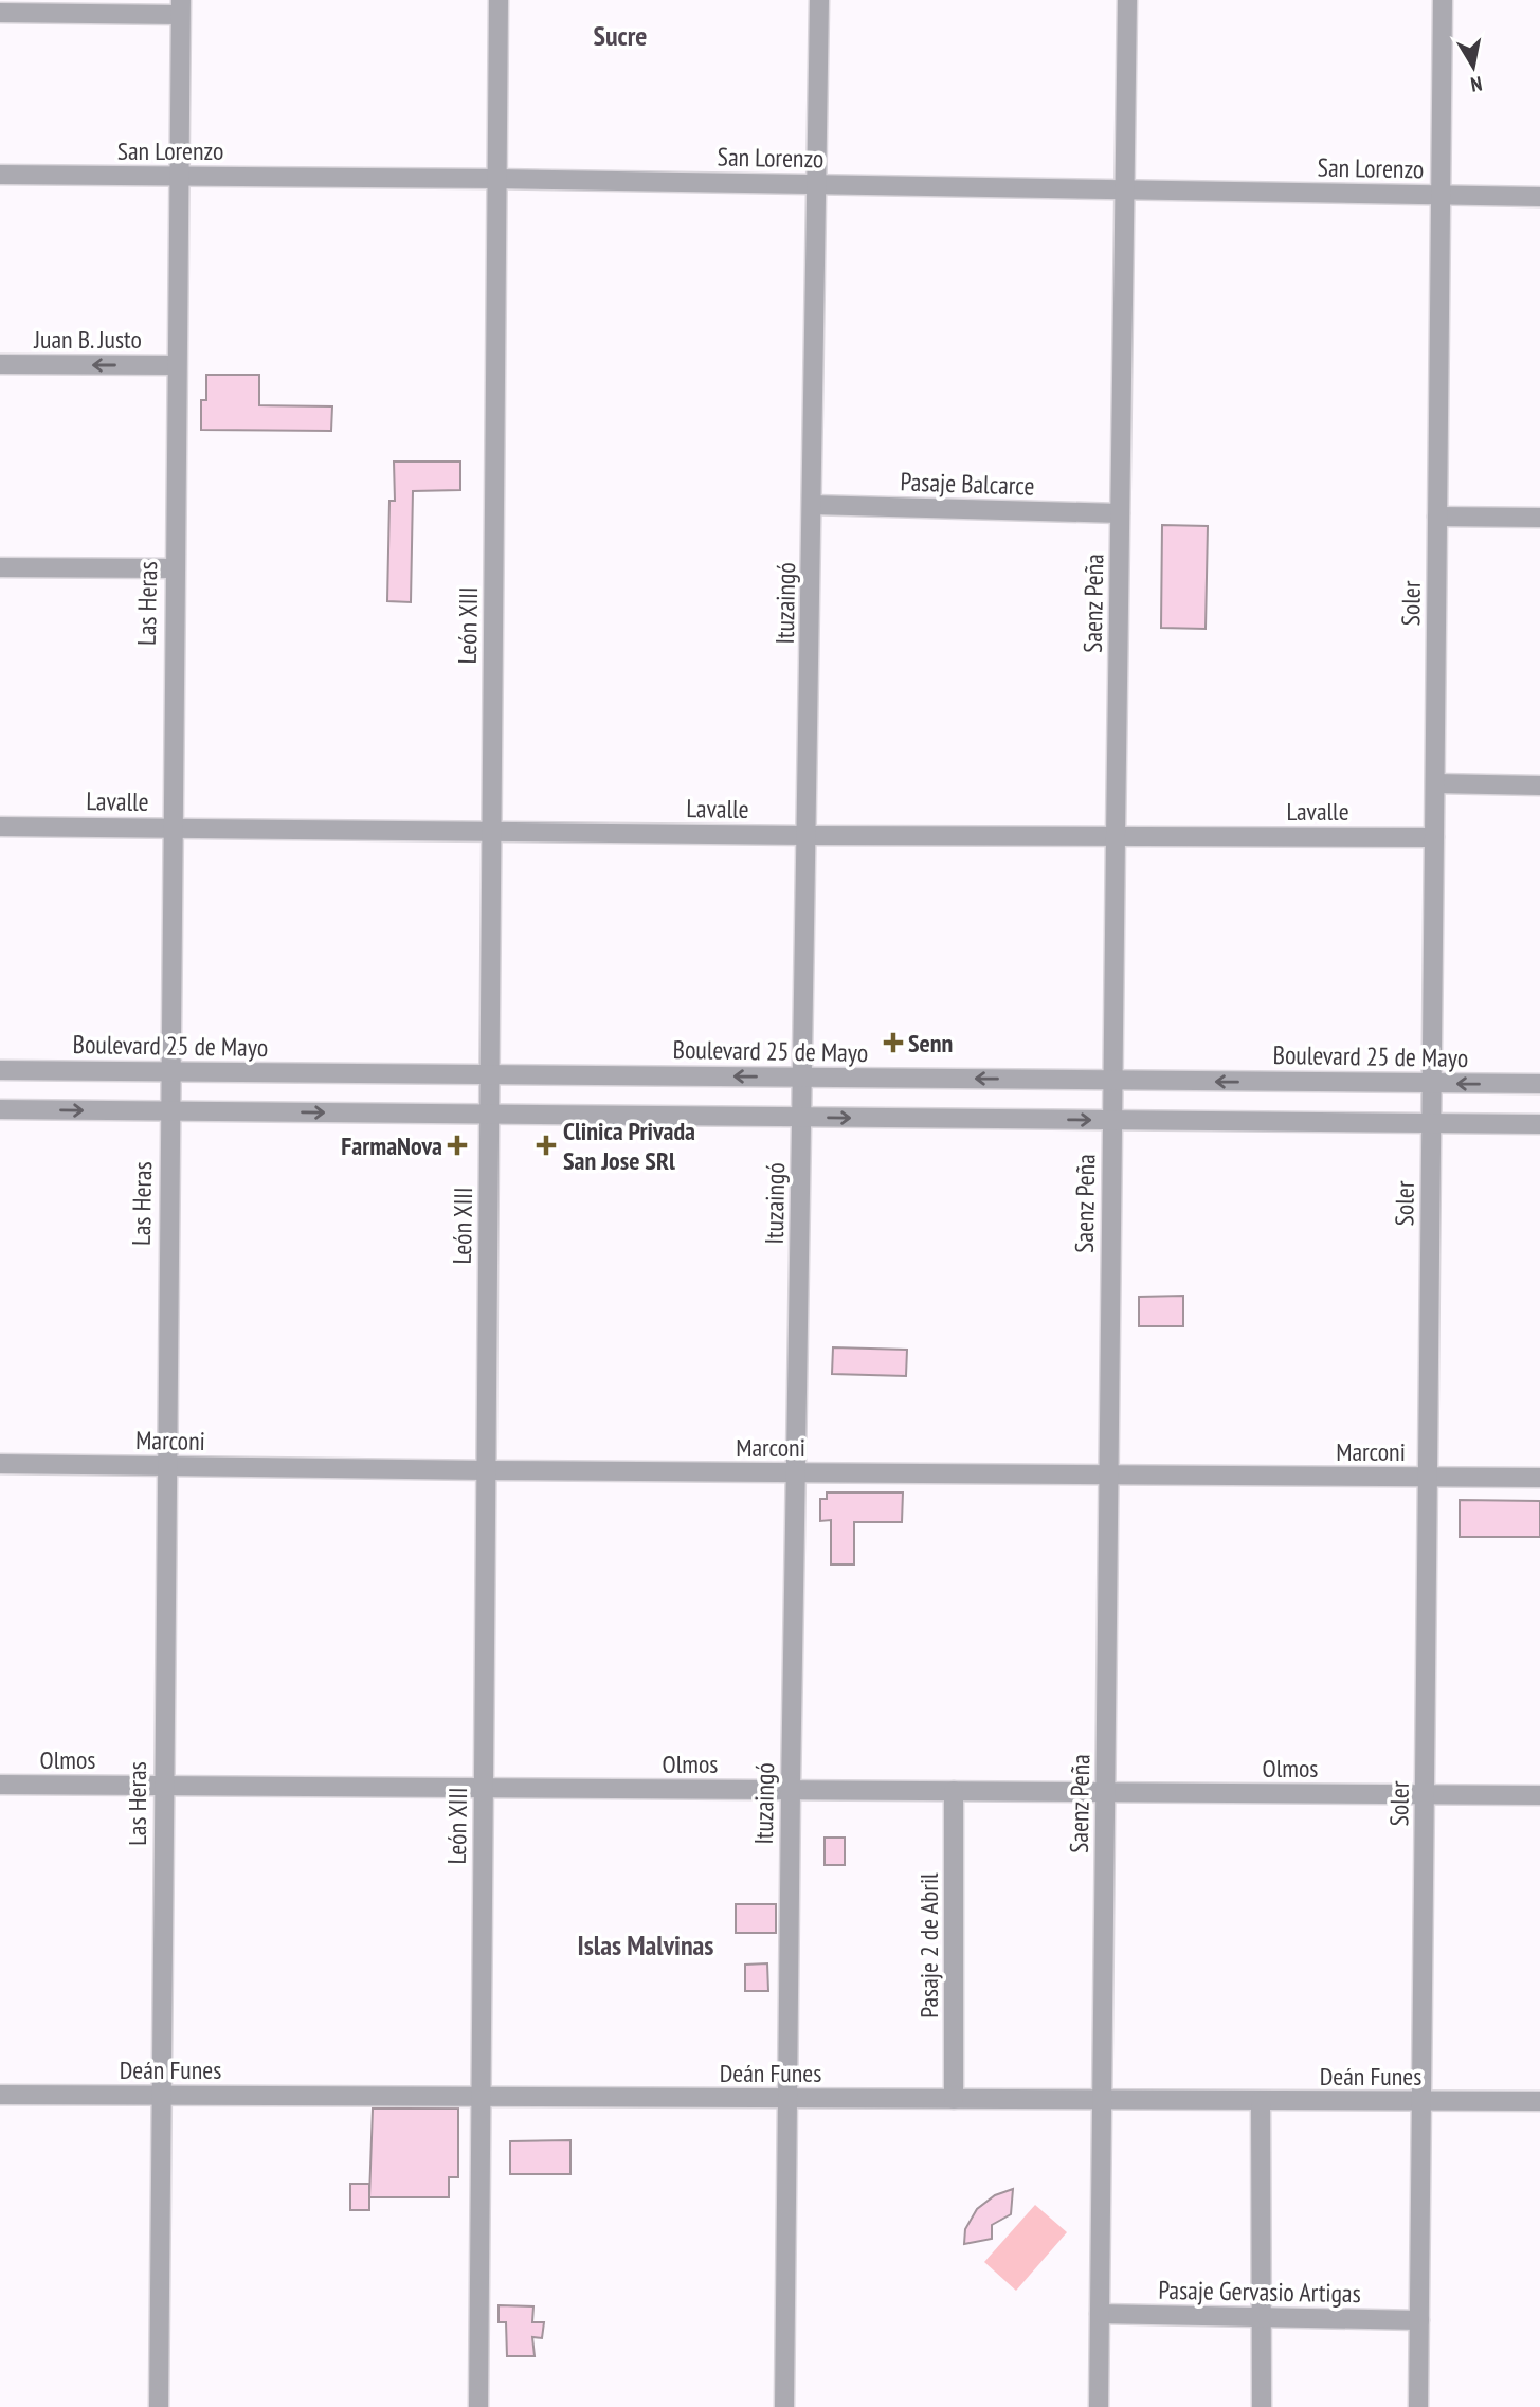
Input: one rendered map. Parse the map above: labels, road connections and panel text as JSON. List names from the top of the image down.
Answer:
{
  "streets": {
    "street": [
      "San Lorenzo",
      "Juan B. Justo",
      "Pasaje Balcarce",
      "Las Heras",
      "Ituzaingó",
      "Saenz Peña",
      "Soler",
      "León XIII",
      "Lavalle",
      "Boulevard 25 de Mayo",
      "Marconi",
      "Olmos",
      "Pasaje 2 de Abril",
      "Deán Funes",
      "Pasaje Gervasio Artigas"
    ]
  },
  "crossings": [
    ["San Lorenzo", "Las Heras"],
    ["San Lorenzo", "Ituzaingó"],
    ["San Lorenzo", "Saenz Peña"],
    ["San Lorenzo", "Soler"],
    ["San Lorenzo", "León XIII"],
    ["Juan B. Justo", "Las Heras"],
    ["Pasaje Balcarce", "Ituzaingó"],
    ["Pasaje Balcarce", "Saenz Peña"],
    ["Las Heras", "Lavalle"],
    ["Las Heras", "Boulevard 25 de Mayo"],
    ["Las Heras", "Marconi"],
    ["Las Heras", "Olmos"],
    ["Las Heras", "Deán Funes"],
    ["Ituzaingó", "Lavalle"],
    ["Ituzaingó", "Boulevard 25 de Mayo"],
    ["Ituzaingó", "Marconi"],
    ["Ituzaingó", "Olmos"],
    ["Ituzaingó", "Deán Funes"],
    ["Saenz Peña", "Lavalle"],
    ["Saenz Peña", "Boulevard 25 de Mayo"],
    ["Saenz Peña", "Marconi"],
    ["Saenz Peña", "Olmos"],
    ["Saenz Peña", "Deán Funes"],
    ["Saenz Peña", "Pasaje Gervasio Artigas"],
    ["Soler", "Lavalle"],
    ["Soler", "Boulevard 25 de Mayo"],
    ["Soler", "Marconi"],
    ["Soler", "Olmos"],
    ["Soler", "Deán Funes"],
    ["Soler", "Pasaje Gervasio Artigas"],
    ["León XIII", "Lavalle"],
    ["León XIII", "Boulevard 25 de Mayo"],
    ["León XIII", "Marconi"],
    ["León XIII", "Olmos"],
    ["León XIII", "Deán Funes"],
    ["Olmos", "Pasaje 2 de Abril"],
    ["Pasaje 2 de Abril", "Deán Funes"]
  ],
  "one_way": ["Juan B. Justo"],
  "districts": ["Sucre", "Islas Malvinas"],
  "places": {
    "health": ["Senn", "FarmaNova", "Clinica Privada San Jose SRl"]
  },
  "north": "bottom"
}
